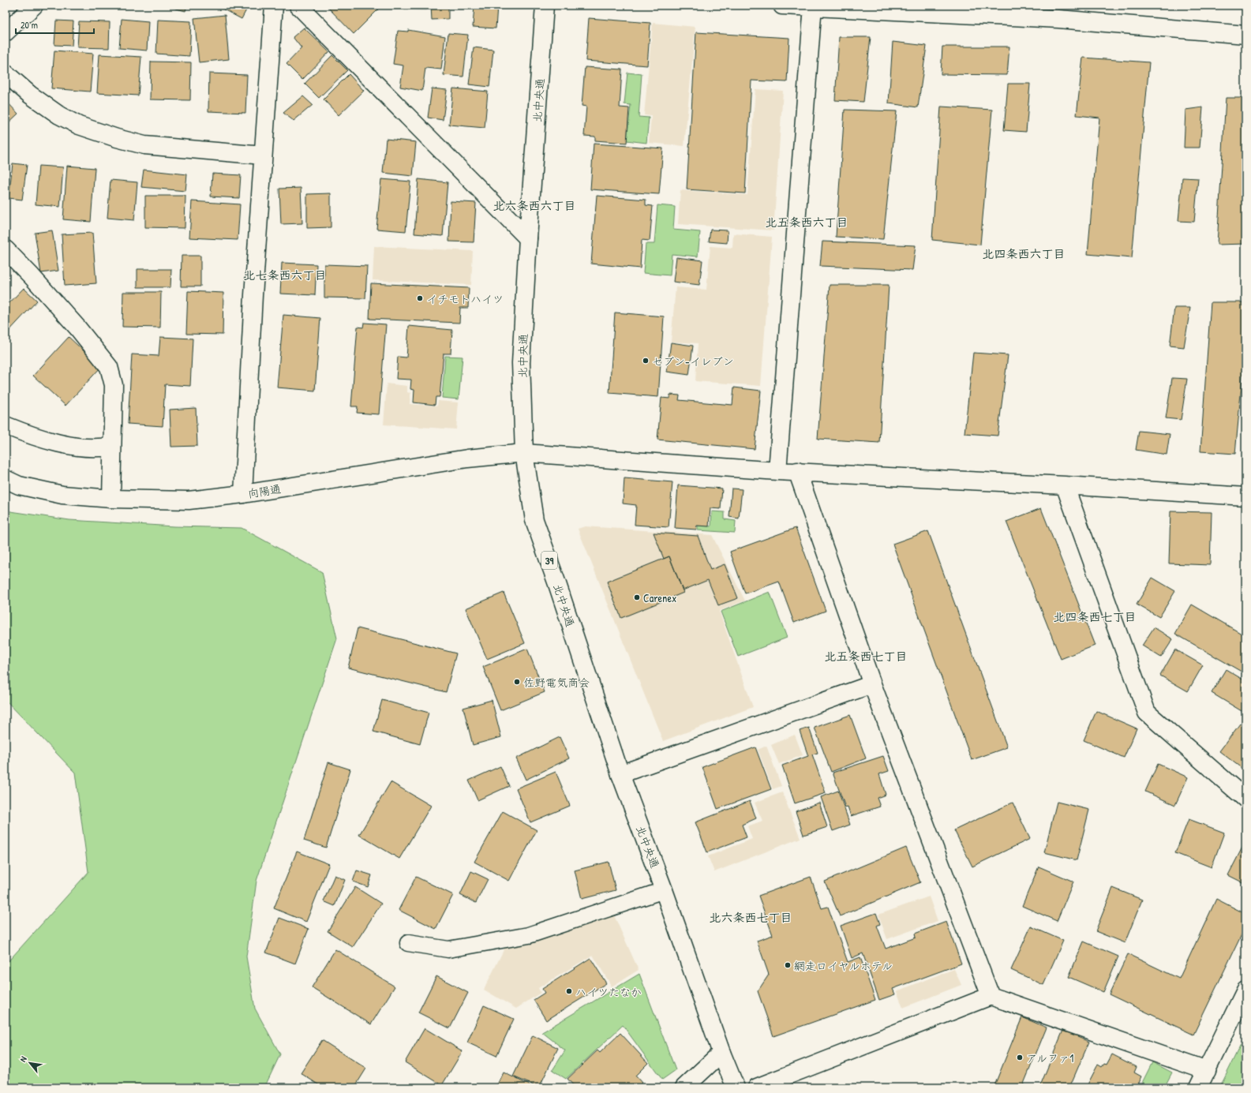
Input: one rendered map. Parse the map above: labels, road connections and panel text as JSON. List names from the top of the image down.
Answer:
{
  "streets": {
    "main road": ["北中央通", "向陽通", "39"]
  },
  "crossings": [
    ["北中央通", "向陽通"]
  ],
  "districts": [
    "北六条西六丁目",
    "北五条西六丁目",
    "北四条西六丁目",
    "北七条西六丁目",
    "北四条西七丁目",
    "北五条西七丁目",
    "北六条西七丁目"
  ],
  "places": [
    "イチモトハイツ",
    "セブン-イレブン",
    "Carenex",
    "佐野電気商会",
    "網走ロイヤルホテル",
    "ハイツたなか",
    "アルファ1"
  ],
  "scale_bar": "20 m",
  "north": "top left"
}
